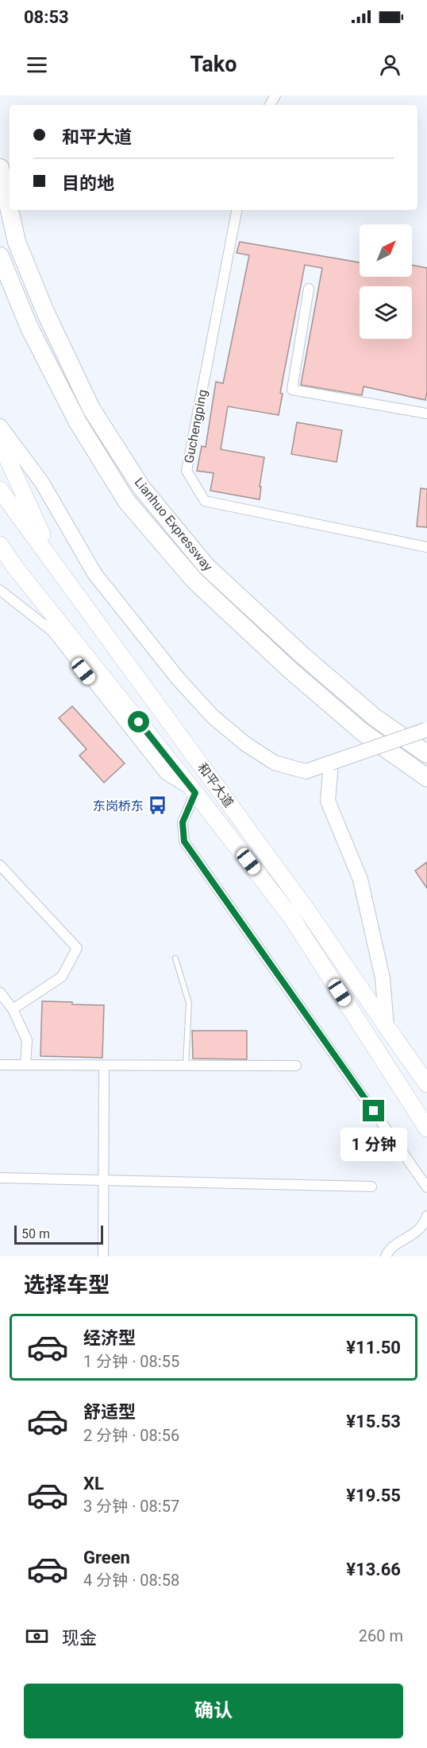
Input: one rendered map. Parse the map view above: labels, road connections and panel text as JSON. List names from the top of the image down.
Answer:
{
  "streets": {
    "highway": ["Lianhuo Expressway", "和平大道"],
    "street": ["Guchengping"]
  },
  "places": {
    "bus stop": ["东岗桥东"]
  },
  "scale_bar": "50 m",
  "north": "top right",
  "page": {
    "status": "08:53",
    "header": "Tako",
    "banner": ["和平大道", "目的地"],
    "bubble": "1 分钟",
    "scale": "50 m",
    "heading": "选择车型",
    "list": [
      {
        "name": "经济型",
        "note": "1 分钟 · 08:55",
        "value": "¥11.50"
      },
      {
        "name": "舒适型",
        "note": "2 分钟 · 08:56",
        "value": "¥15.53"
      },
      {
        "name": "XL",
        "note": "3 分钟 · 08:57",
        "value": "¥19.55"
      },
      {
        "name": "Green",
        "note": "4 分钟 · 08:58",
        "value": "¥13.66"
      }
    ],
    "pay": ["现金", "260 m"],
    "buttons": "确认"
  }
}
